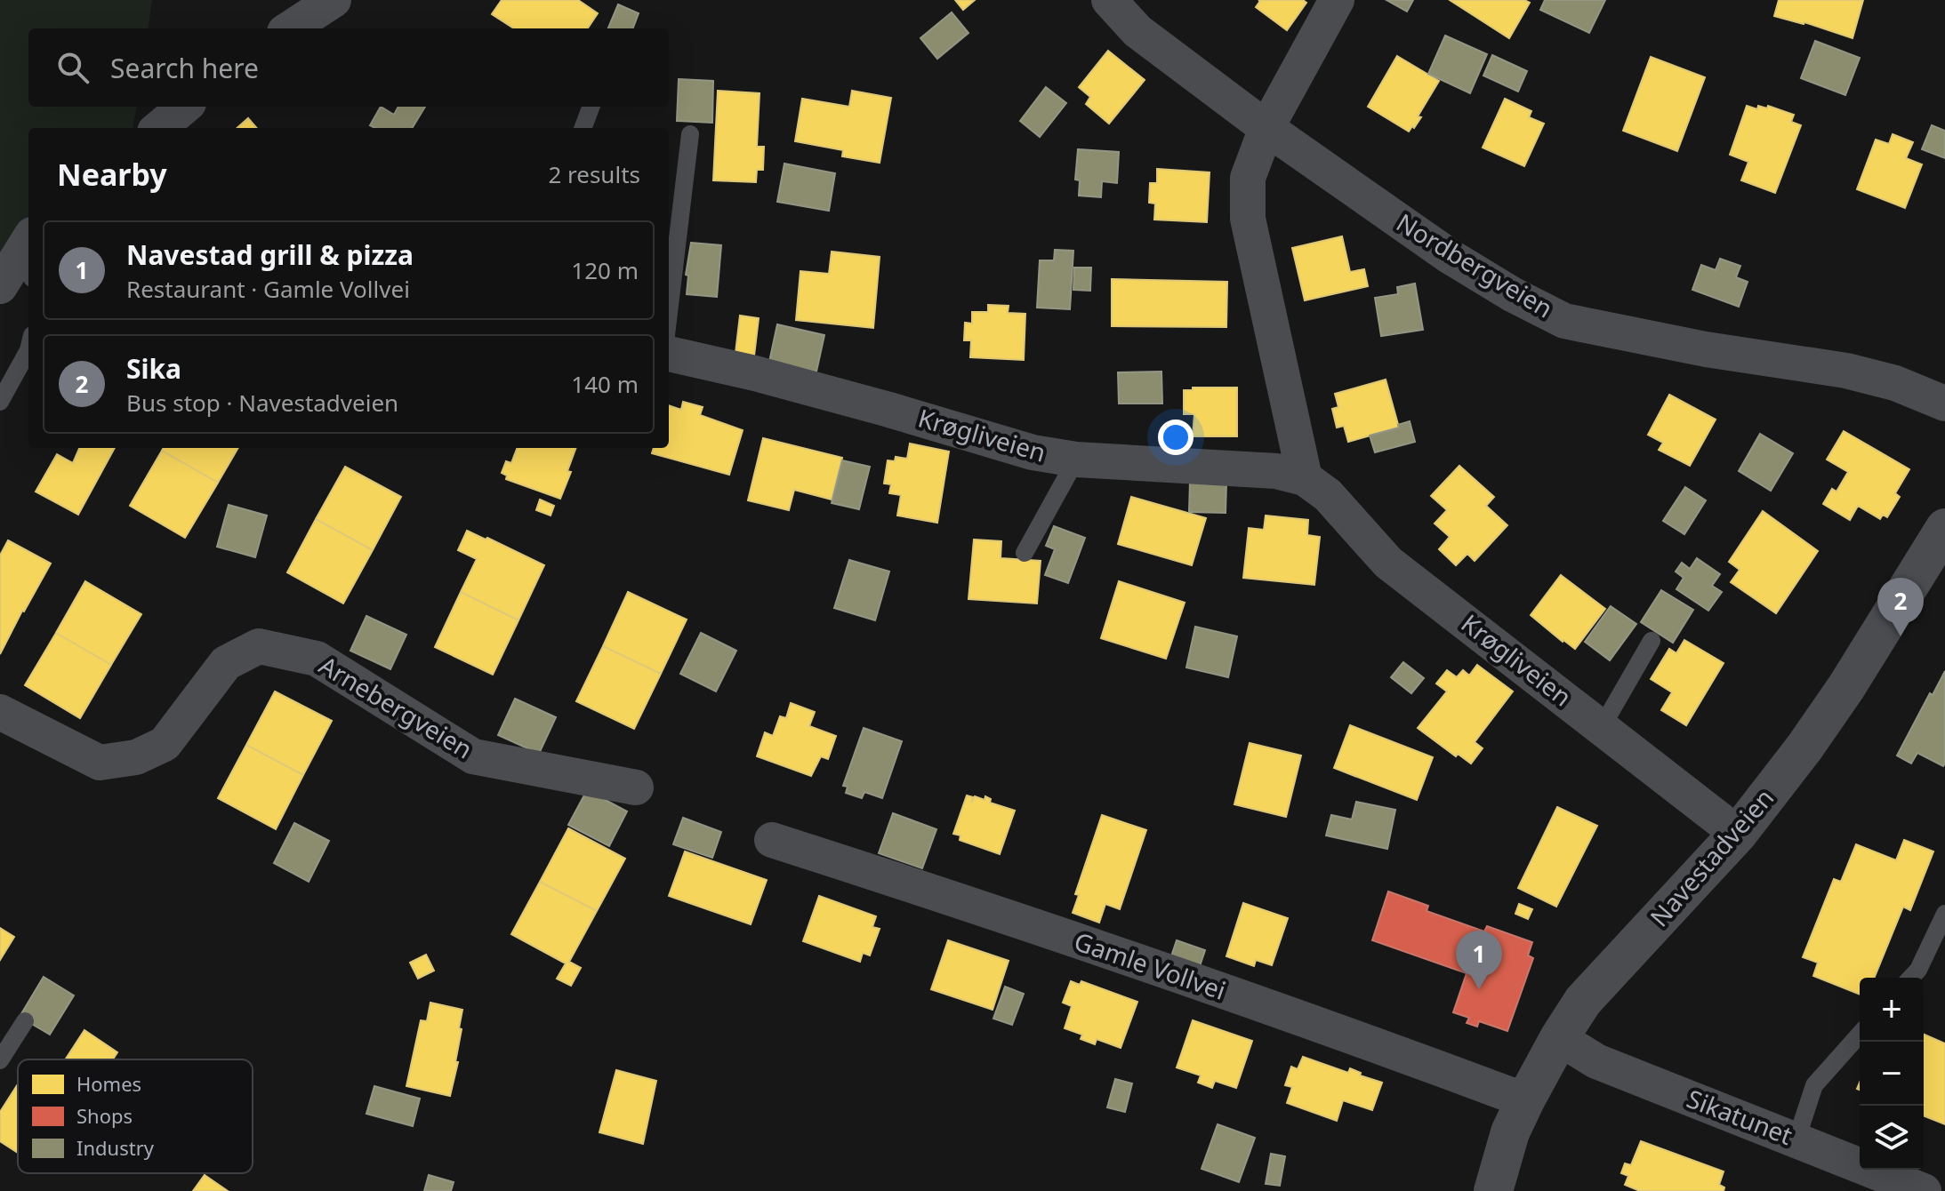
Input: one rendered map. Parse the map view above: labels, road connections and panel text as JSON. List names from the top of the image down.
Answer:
{
  "streets": {
    "street": [
      "Nordbergveien",
      "Krøgliveien",
      "Arnebergveien",
      "Navestadveien",
      "Gamle Vollvei",
      "Sikatunet"
    ]
  },
  "crossings": [
    ["Krøgliveien", "Navestadveien"],
    ["Navestadveien", "Gamle Vollvei"],
    ["Navestadveien", "Sikatunet"]
  ],
  "legend": ["Homes", "Shops", "Industry"],
  "page": {
    "search": "Search here",
    "heading": ["Nearby", "2 results"],
    "list": [
      {
        "mark": "1",
        "name": "Navestad grill & pizza",
        "note": "Restaurant · Gamle Vollvei",
        "value": "120 m"
      },
      {
        "mark": "2",
        "name": "Sika",
        "note": "Bus stop · Navestadveien",
        "value": "140 m"
      }
    ],
    "pins": ["2", "1"],
    "map_buttons": ["+", "−"]
  }
}
